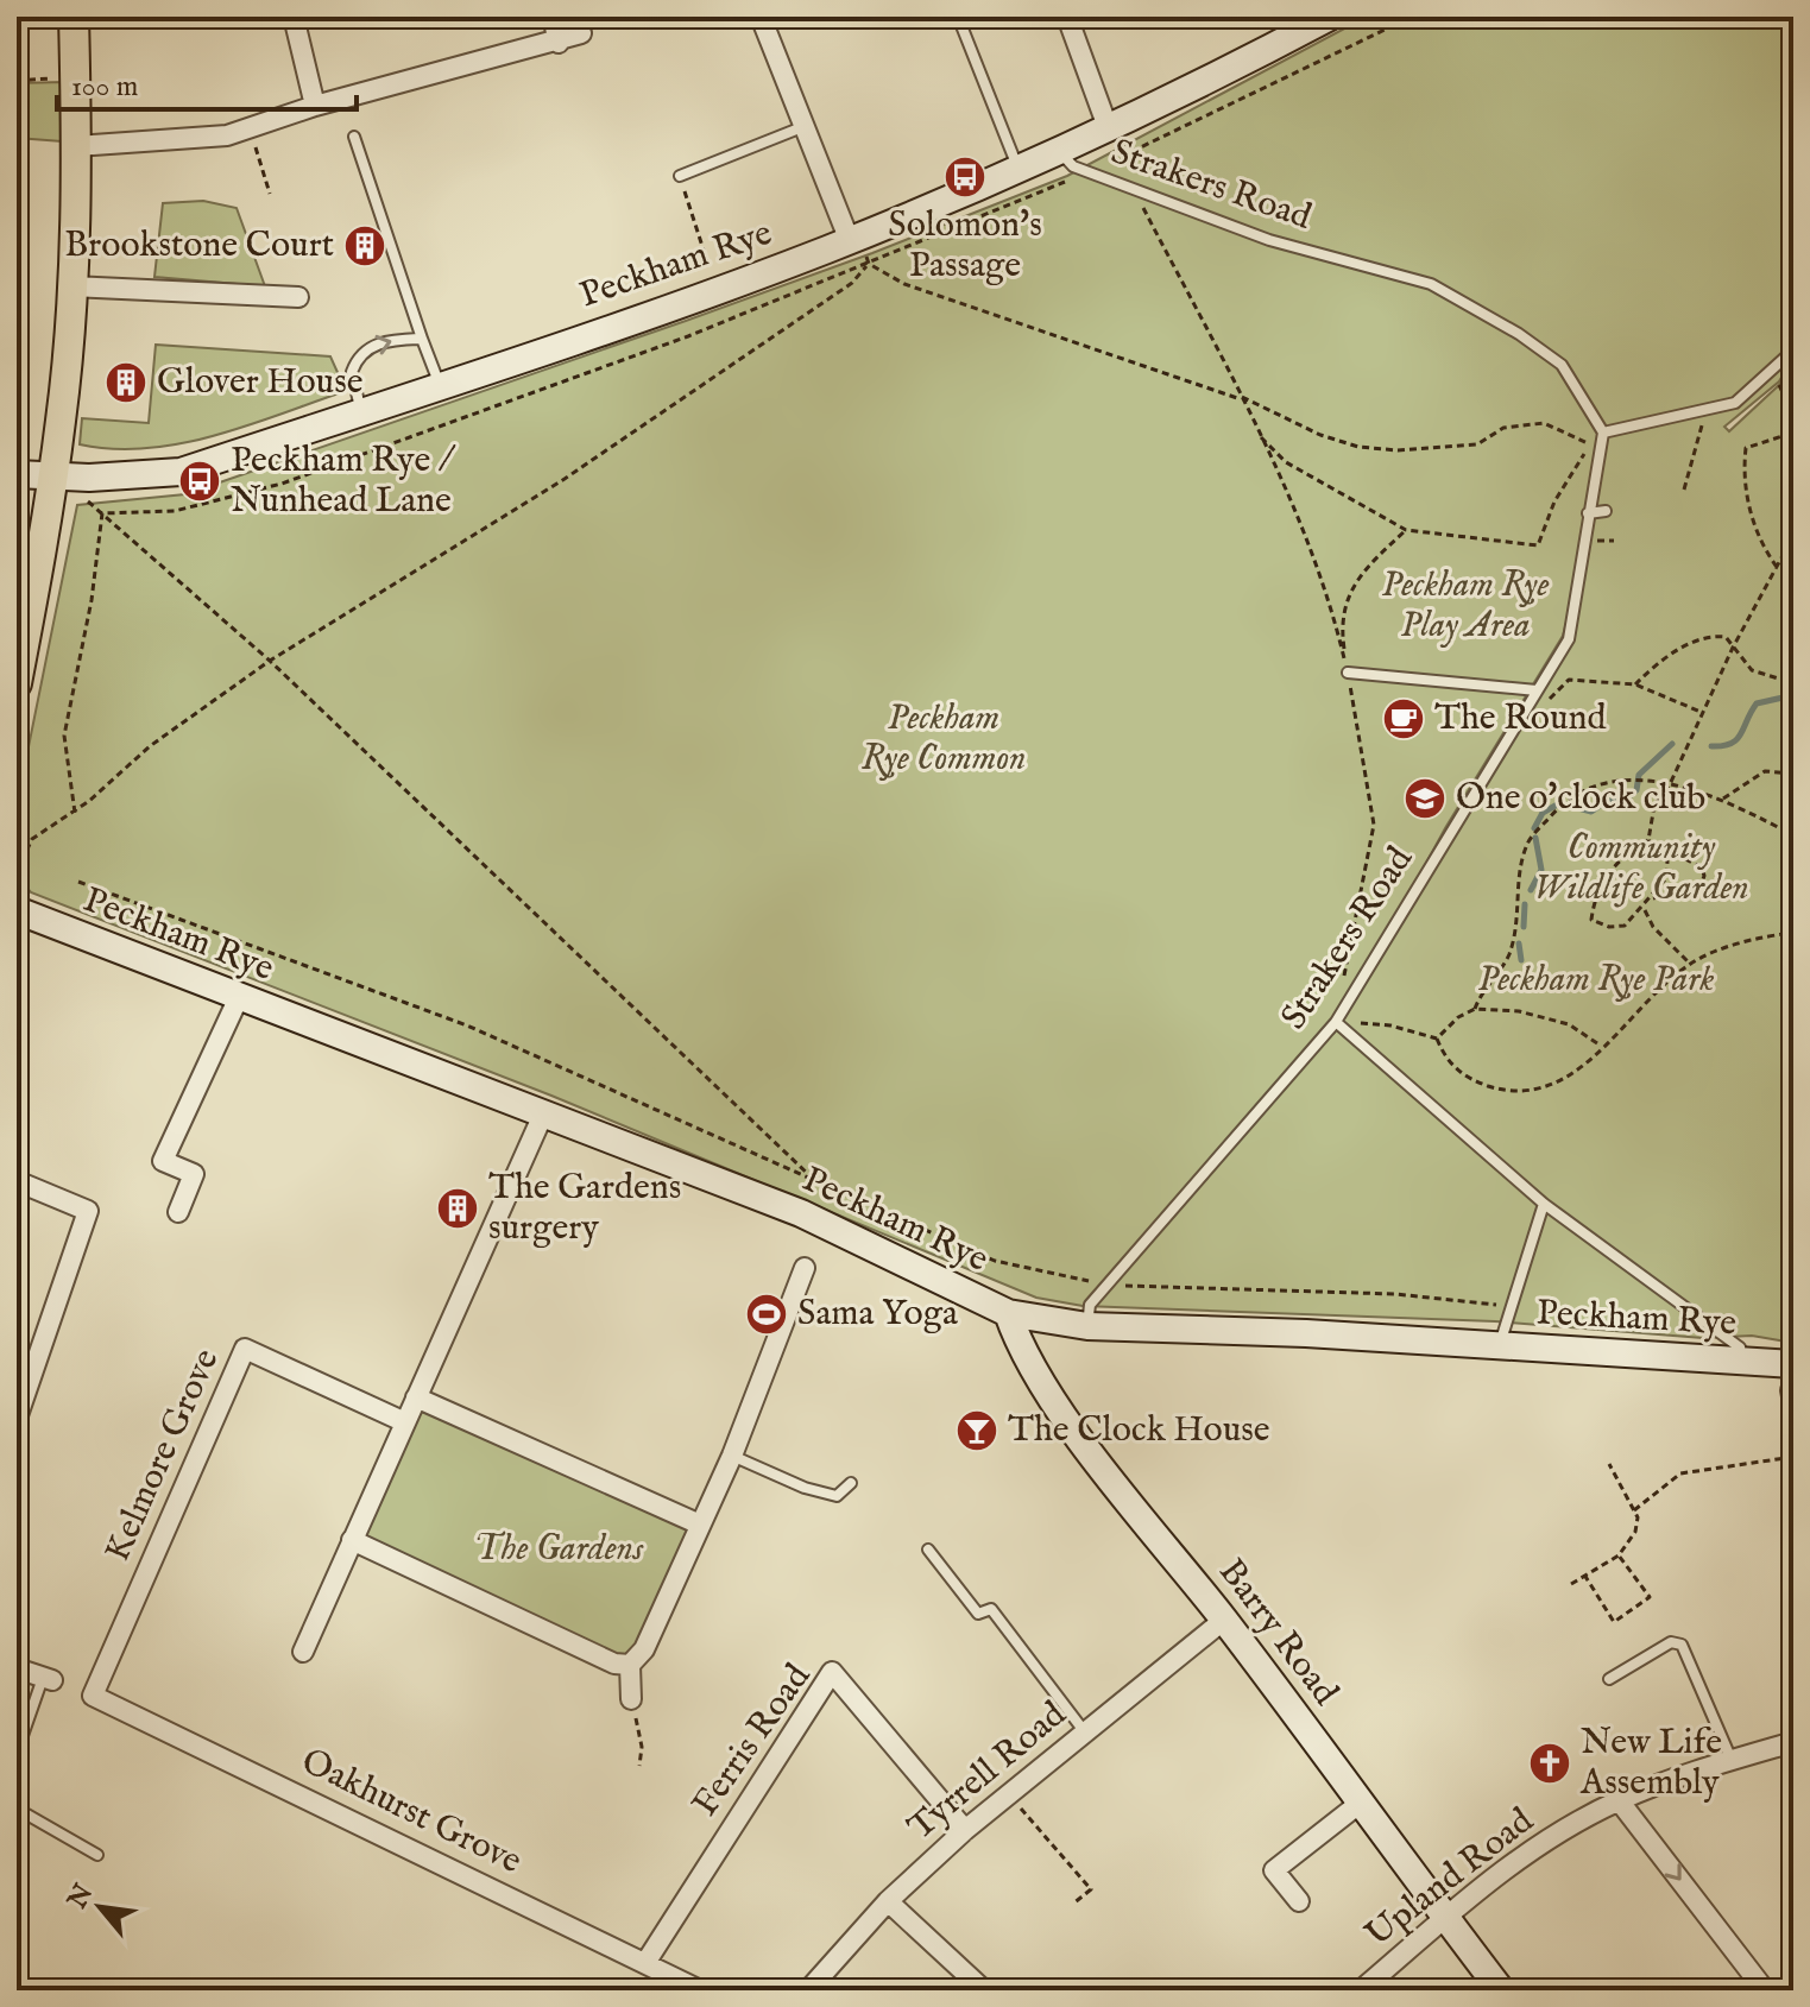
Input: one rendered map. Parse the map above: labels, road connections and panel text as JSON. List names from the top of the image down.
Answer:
{
  "streets": {
    "main road": ["Peckham Rye", "Barry Road"],
    "street": [
      "Kelmore Grove",
      "Ferris Road",
      "Tyrrell Road",
      "Oakhurst Grove",
      "Upland Road"
    ],
    "lane": ["Strakers Road"]
  },
  "crossings": [
    ["Strakers Road", "Peckham Rye"],
    ["Peckham Rye", "Barry Road"],
    ["Kelmore Grove", "Oakhurst Grove"],
    ["Barry Road", "Tyrrell Road"],
    ["Barry Road", "Upland Road"],
    ["Ferris Road", "Tyrrell Road"],
    ["Ferris Road", "Oakhurst Grove"]
  ],
  "parks": [
    "Peckham Rye Play Area",
    "Peckham Rye Common",
    "Community Wildlife Garden",
    "Peckham Rye Park",
    "The Gardens"
  ],
  "places": {
    "bus stop": ["Solomon's Passage", "Peckham Rye / Nunhead Lane"],
    "building": ["Brookstone Court", "Glover House", "The Gardens surgery"],
    "cafe": ["The Round"],
    "school or university": ["One o'clock club"],
    "sports": ["Sama Yoga"],
    "bar": ["The Clock House"],
    "church": ["New Life Assembly"]
  },
  "scale_bar": "100 m",
  "north": "top left"
}
